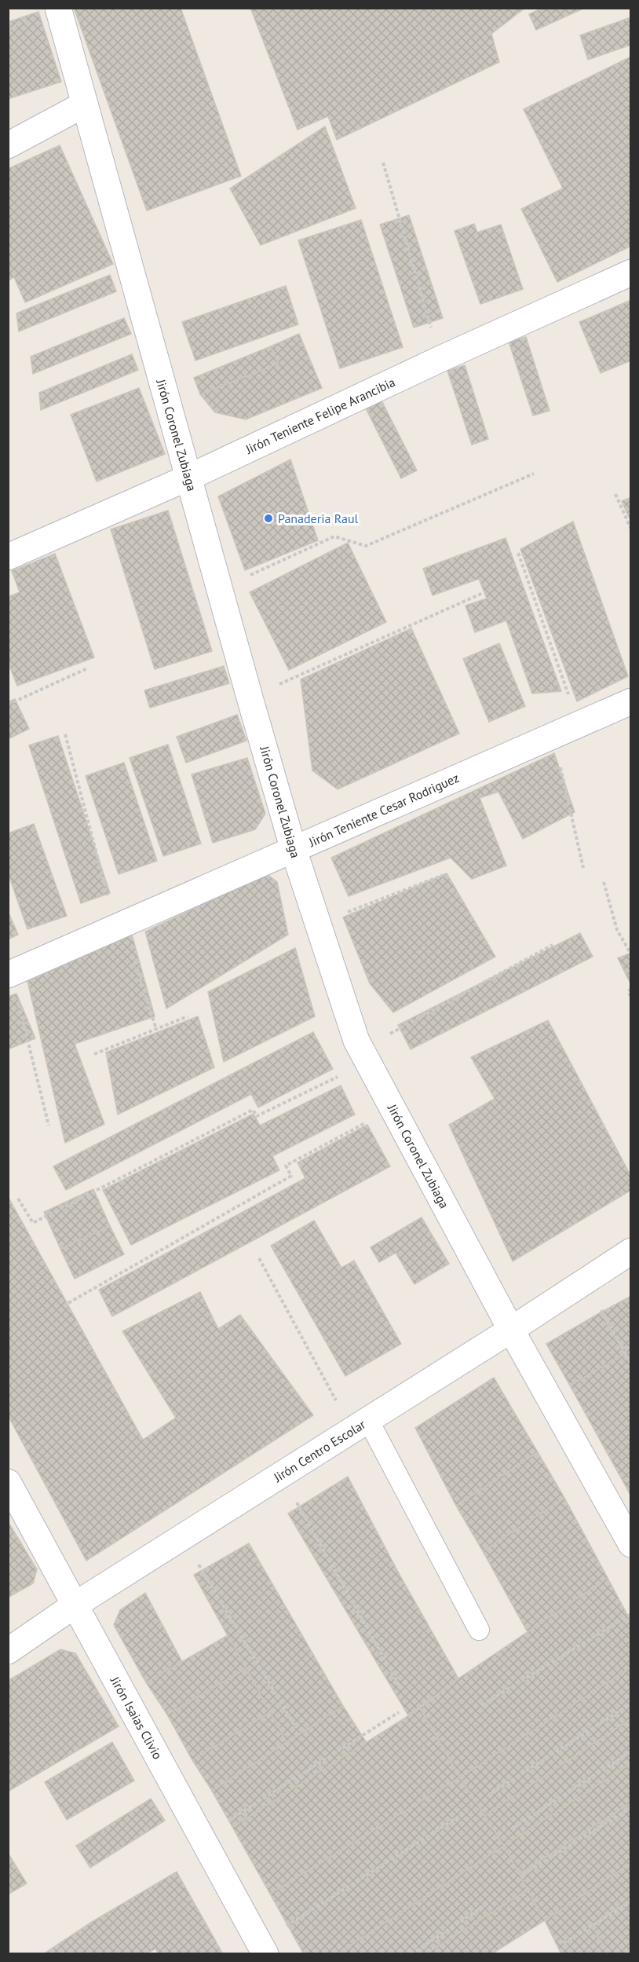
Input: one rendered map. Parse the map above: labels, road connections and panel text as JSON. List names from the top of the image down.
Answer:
{
  "streets": {
    "street": [
      "Jirón Teniente Felipe Arancibia",
      "Jirón Coronel Zubiaga",
      "Jirón Teniente Cesar Rodriguez",
      "Jirón Centro Escolar",
      "Jirón Isaias Clivio"
    ]
  },
  "crossings": [
    ["Jirón Teniente Felipe Arancibia", "Jirón Coronel Zubiaga"],
    ["Jirón Coronel Zubiaga", "Jirón Teniente Cesar Rodriguez"],
    ["Jirón Coronel Zubiaga", "Jirón Centro Escolar"],
    ["Jirón Centro Escolar", "Jirón Isaias Clivio"]
  ],
  "places": ["Panaderia Raul"]
}
